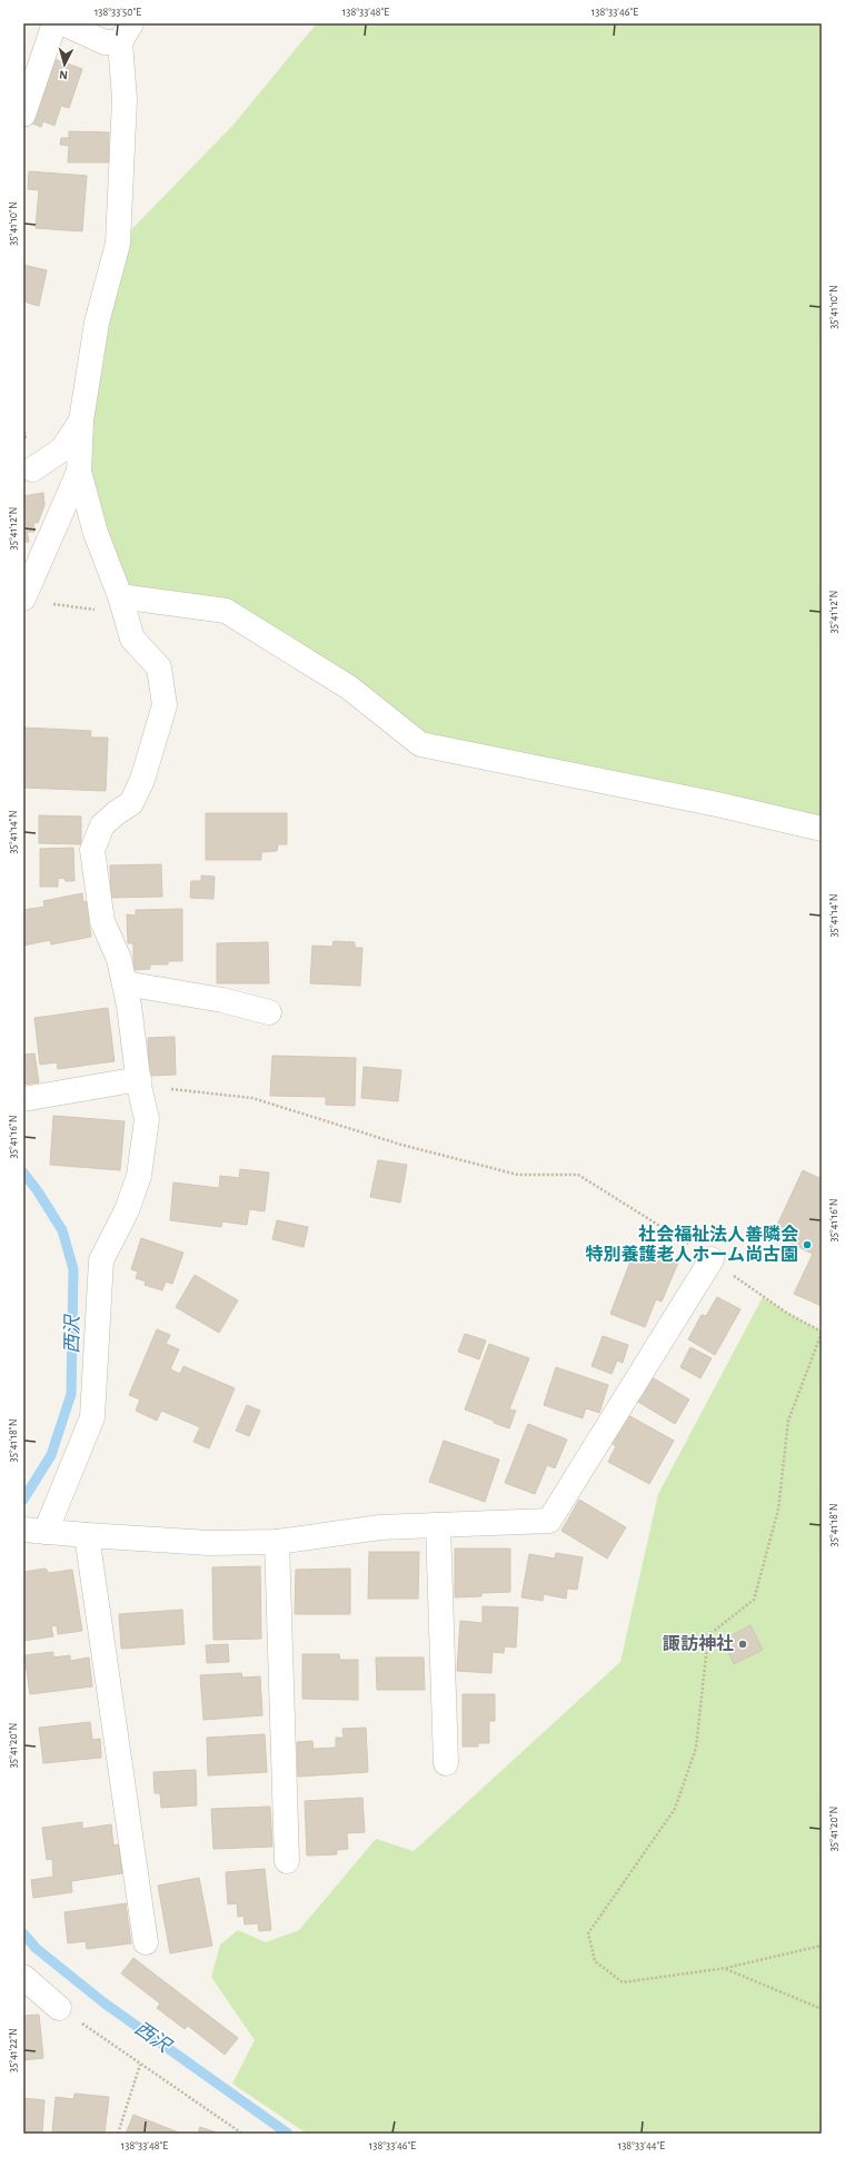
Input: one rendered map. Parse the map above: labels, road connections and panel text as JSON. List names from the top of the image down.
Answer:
{
  "water": ["西沢"],
  "places": ["社会福祉法人善隣会 特別養護老人ホーム尚古園", "諏訪神社"],
  "north": "bottom",
  "coordinates": [
    "138°33'50\"E",
    "138°33'48\"E",
    "138°33'46\"E",
    "35°41'10\"N",
    "35°41'12\"N",
    "35°41'14\"N",
    "35°41'16\"N",
    "35°41'18\"N",
    "35°41'20\"N",
    "35°41'22\"N",
    "138°33'44\"E"
  ]
}
